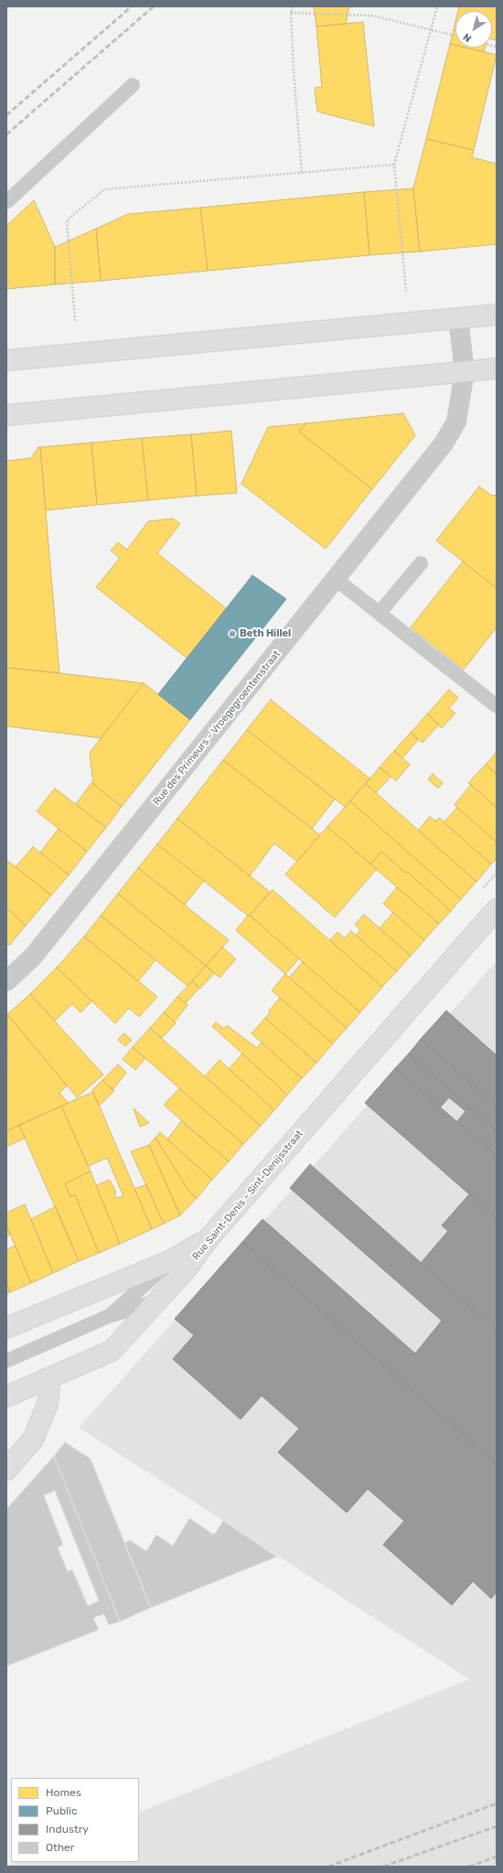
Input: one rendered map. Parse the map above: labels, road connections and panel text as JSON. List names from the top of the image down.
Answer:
{
  "streets": {
    "street": ["Rue des Primeurs - Vroegegroentenstraat", "Rue Saint-Denis - Sint-Denijsstraat"]
  },
  "places": ["Beth Hillel"],
  "legend": [
    "Homes",
    "Public",
    "Industry",
    "Other"
  ],
  "north": "bottom left"
}
